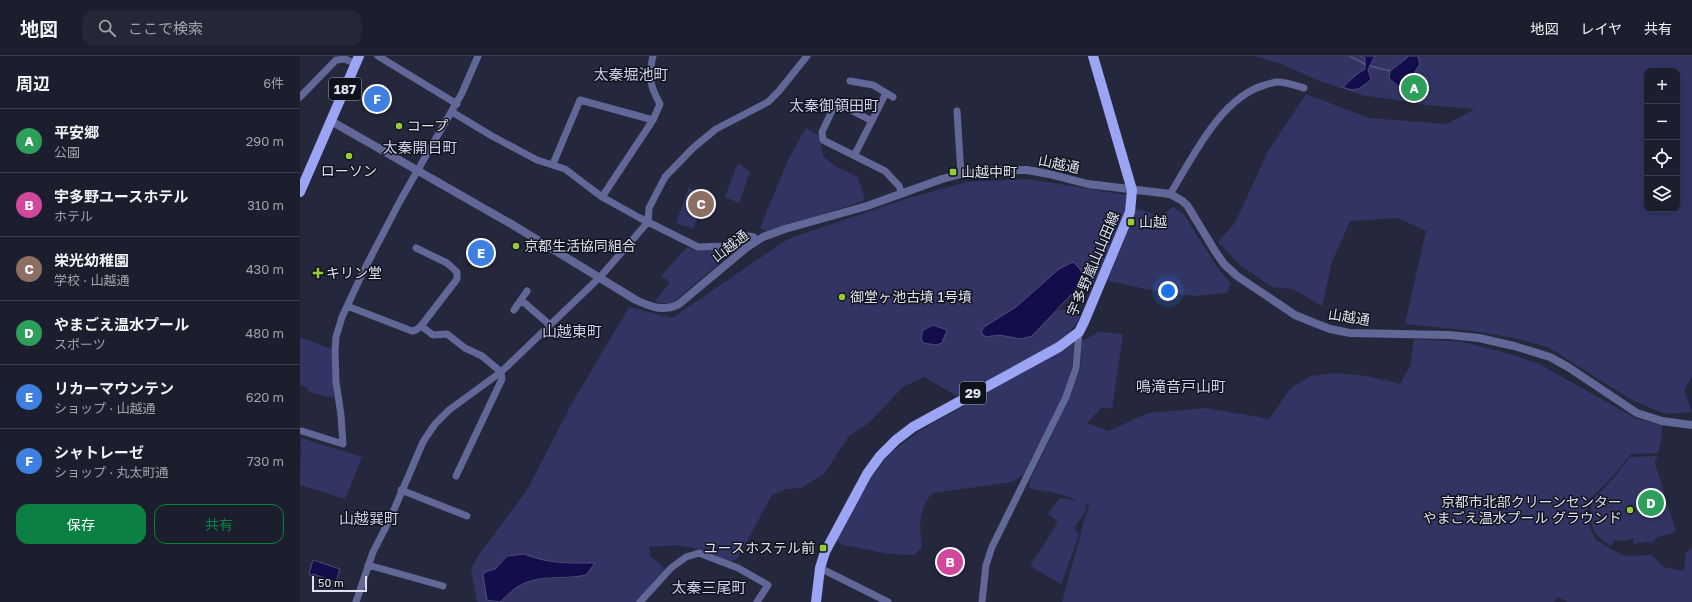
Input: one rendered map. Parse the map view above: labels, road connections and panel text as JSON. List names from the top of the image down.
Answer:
{
  "streets": {
    "main road": ["187", "宇多野嵐山山田線", "29"],
    "street": ["山越通"]
  },
  "crossings": [
    ["187", "山越通"],
    ["山越通", "宇多野嵐山山田線"]
  ],
  "districts": [
    "太秦堀池町",
    "太秦御領田町",
    "太秦開日町",
    "山越東町",
    "鳴滝音戸山町",
    "山越巽町",
    "太秦三尾町"
  ],
  "places": {
    "other": [
      "コープ",
      "ローソン",
      "京都生活協同組合",
      "御堂ヶ池古墳 1号墳",
      "京都市北部クリーンセンター やまごえ温水プール グラウンド"
    ],
    "transit": ["山越中町", "山越", "ユースホステル前"],
    "health": ["キリン堂"]
  },
  "scale_bar": "50 m",
  "page": {
    "header": "地図",
    "search": "ここで検索",
    "nav": ["地図", "レイヤ", "共有"],
    "heading": ["周辺", "6件"],
    "map_buttons": ["+", "−"],
    "pins": [
      "A",
      "F",
      "C",
      "E",
      "D",
      "B"
    ],
    "list": [
      {
        "mark": "A",
        "name": "平安郷",
        "note": "公園",
        "value": "290 m"
      },
      {
        "mark": "B",
        "name": "宇多野ユースホテル",
        "note": "ホテル",
        "value": "310 m"
      },
      {
        "mark": "C",
        "name": "栄光幼稚園",
        "note": "学校 · 山越通",
        "value": "430 m"
      },
      {
        "mark": "D",
        "name": "やまごえ温水プール",
        "note": "スポーツ",
        "value": "480 m"
      },
      {
        "mark": "E",
        "name": "リカーマウンテン",
        "note": "ショップ · 山越通",
        "value": "620 m"
      },
      {
        "mark": "F",
        "name": "シャトレーゼ",
        "note": "ショップ · 丸太町通",
        "value": "730 m"
      }
    ],
    "buttons": ["保存", "共有"],
    "scale": "50 m"
  }
}
